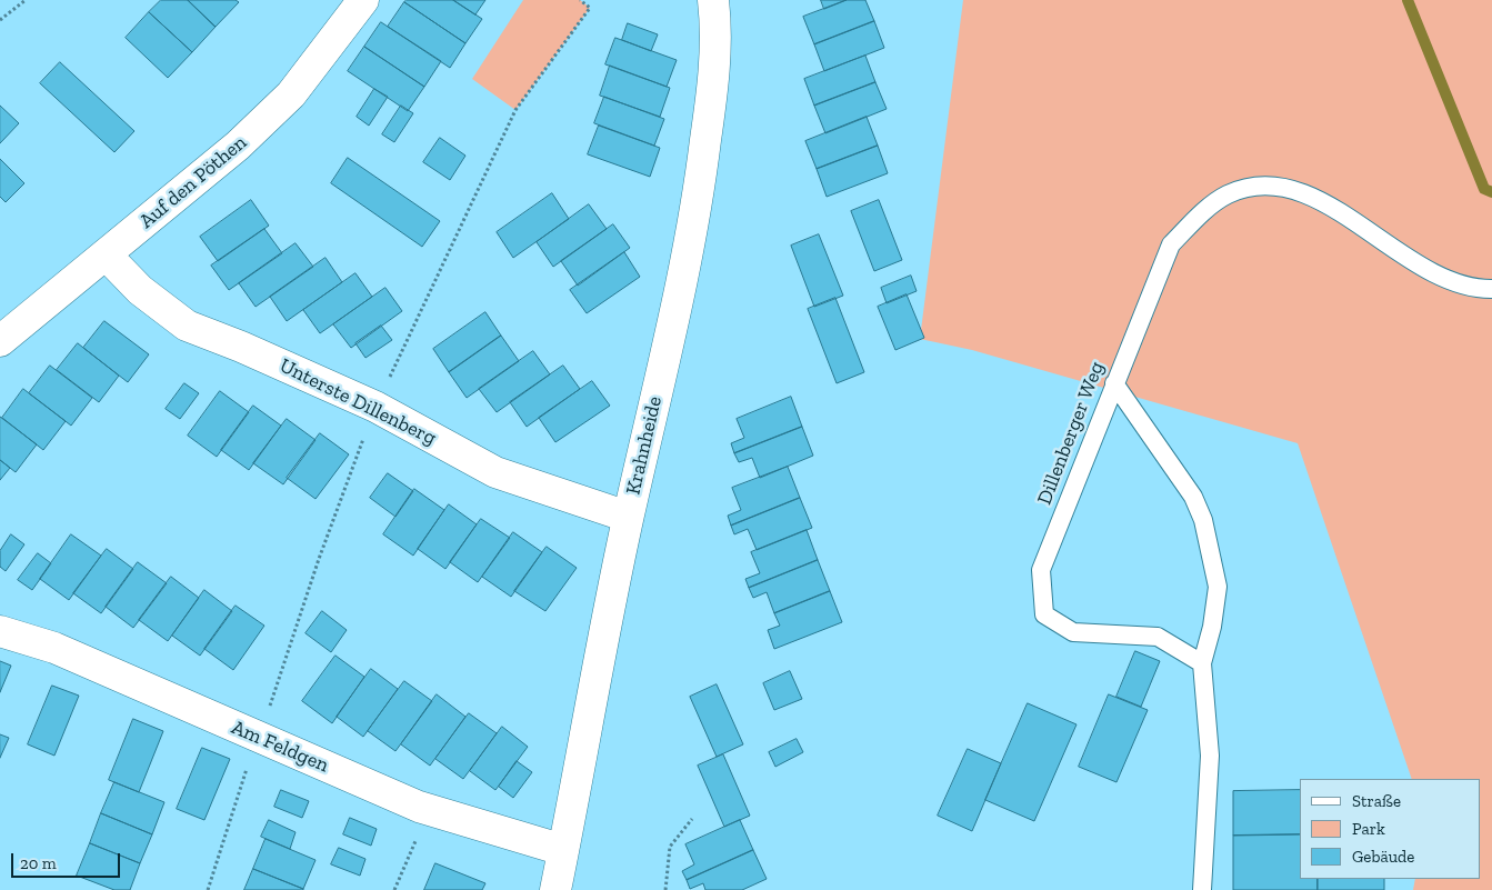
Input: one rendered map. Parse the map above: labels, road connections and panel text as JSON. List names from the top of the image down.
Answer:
{
  "streets": {
    "street": [
      "Auf den Pöthen",
      "Unterste Dillenberg",
      "Krahnheide",
      "Am Feldgen"
    ],
    "lane": ["Dillenberger Weg"]
  },
  "crossings": [
    ["Auf den Pöthen", "Unterste Dillenberg"],
    ["Unterste Dillenberg", "Krahnheide"],
    ["Krahnheide", "Am Feldgen"]
  ],
  "legend": ["Straße", "Park", "Gebäude"],
  "scale_bar": "20 m"
}
